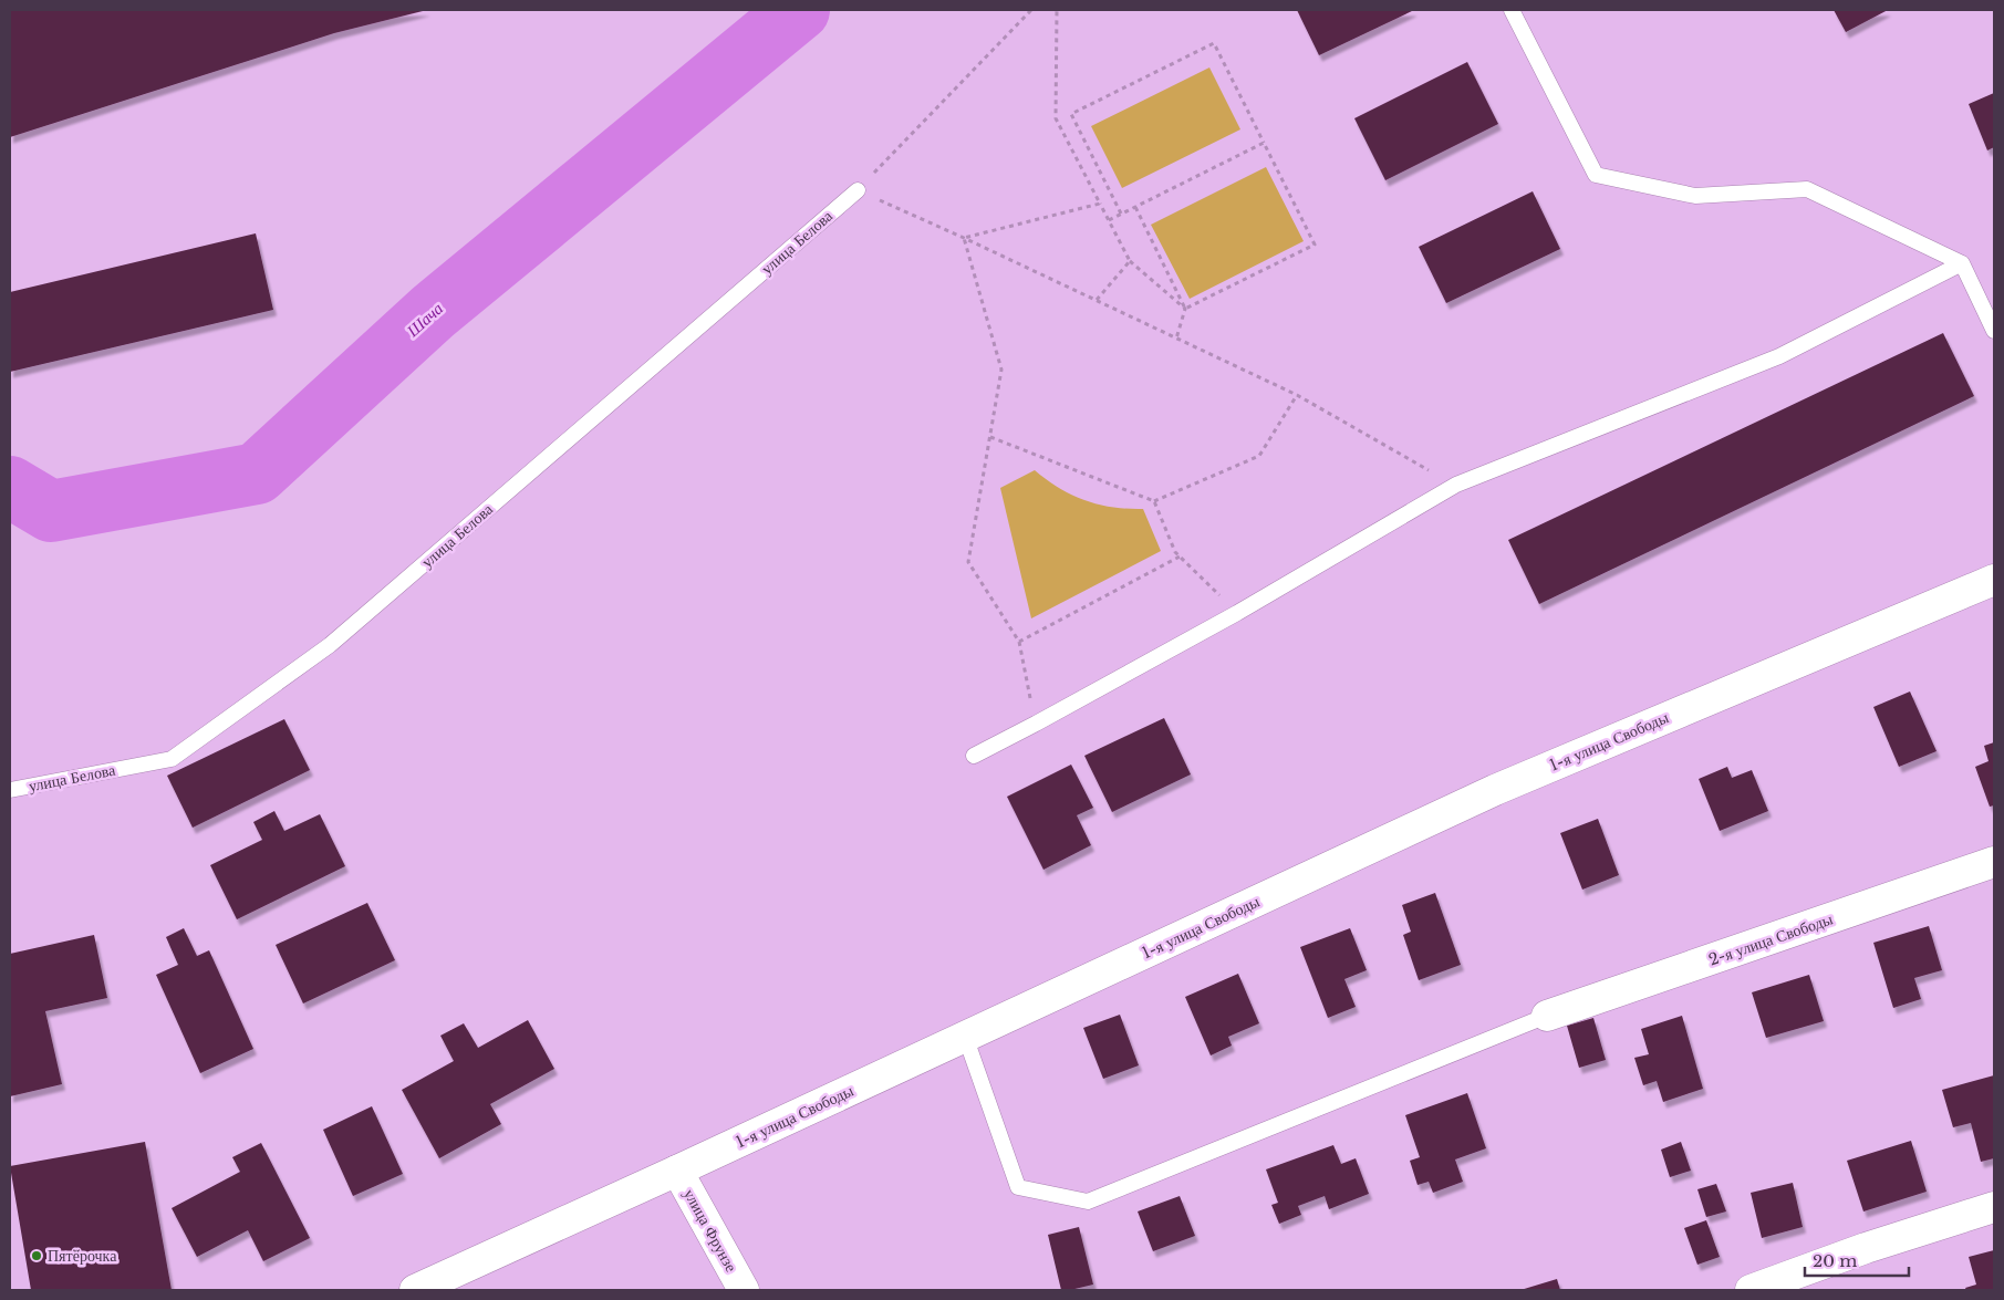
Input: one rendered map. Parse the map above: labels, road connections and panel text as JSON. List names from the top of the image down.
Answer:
{
  "streets": {
    "street": ["1-я улица Свободы", "2-я улица Свободы", "улица Фрунзе"],
    "lane": ["улица Белова"]
  },
  "crossings": [
    ["1-я улица Свободы", "улица Фрунзе"]
  ],
  "water": ["Шача"],
  "places": ["Пятёрочка"],
  "scale_bar": "20 m"
}
